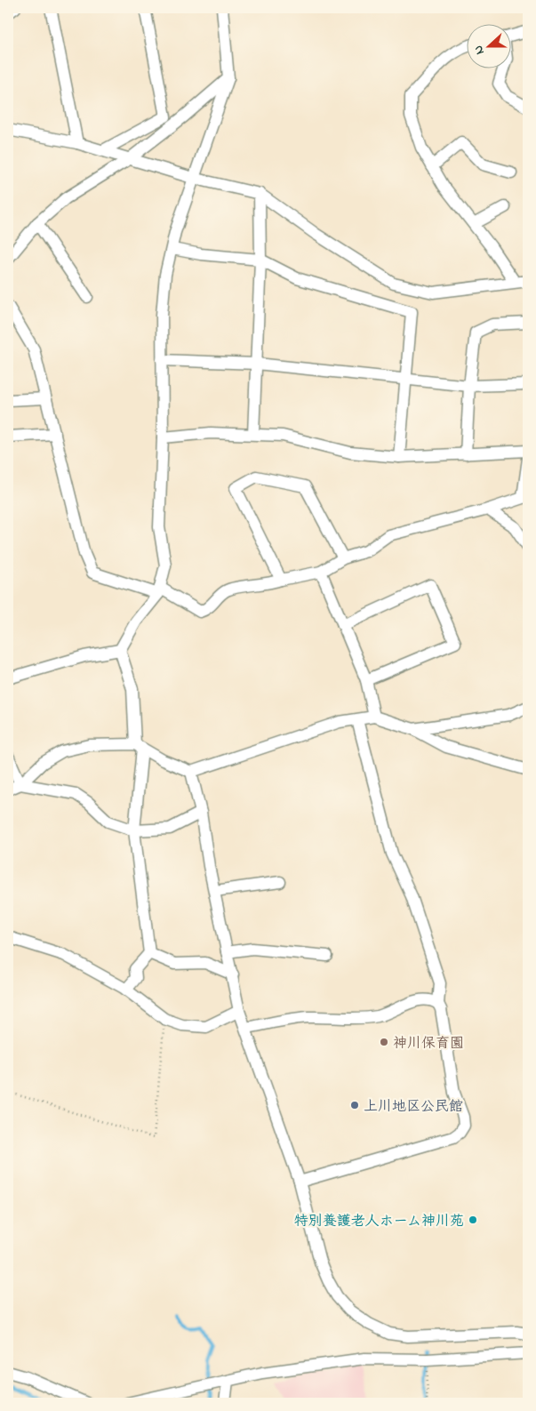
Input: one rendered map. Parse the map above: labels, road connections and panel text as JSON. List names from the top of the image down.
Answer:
{
  "places": ["神川保育園", "上川地区公民館", "特別養護老人ホーム神川苑"],
  "north": "left"
}
